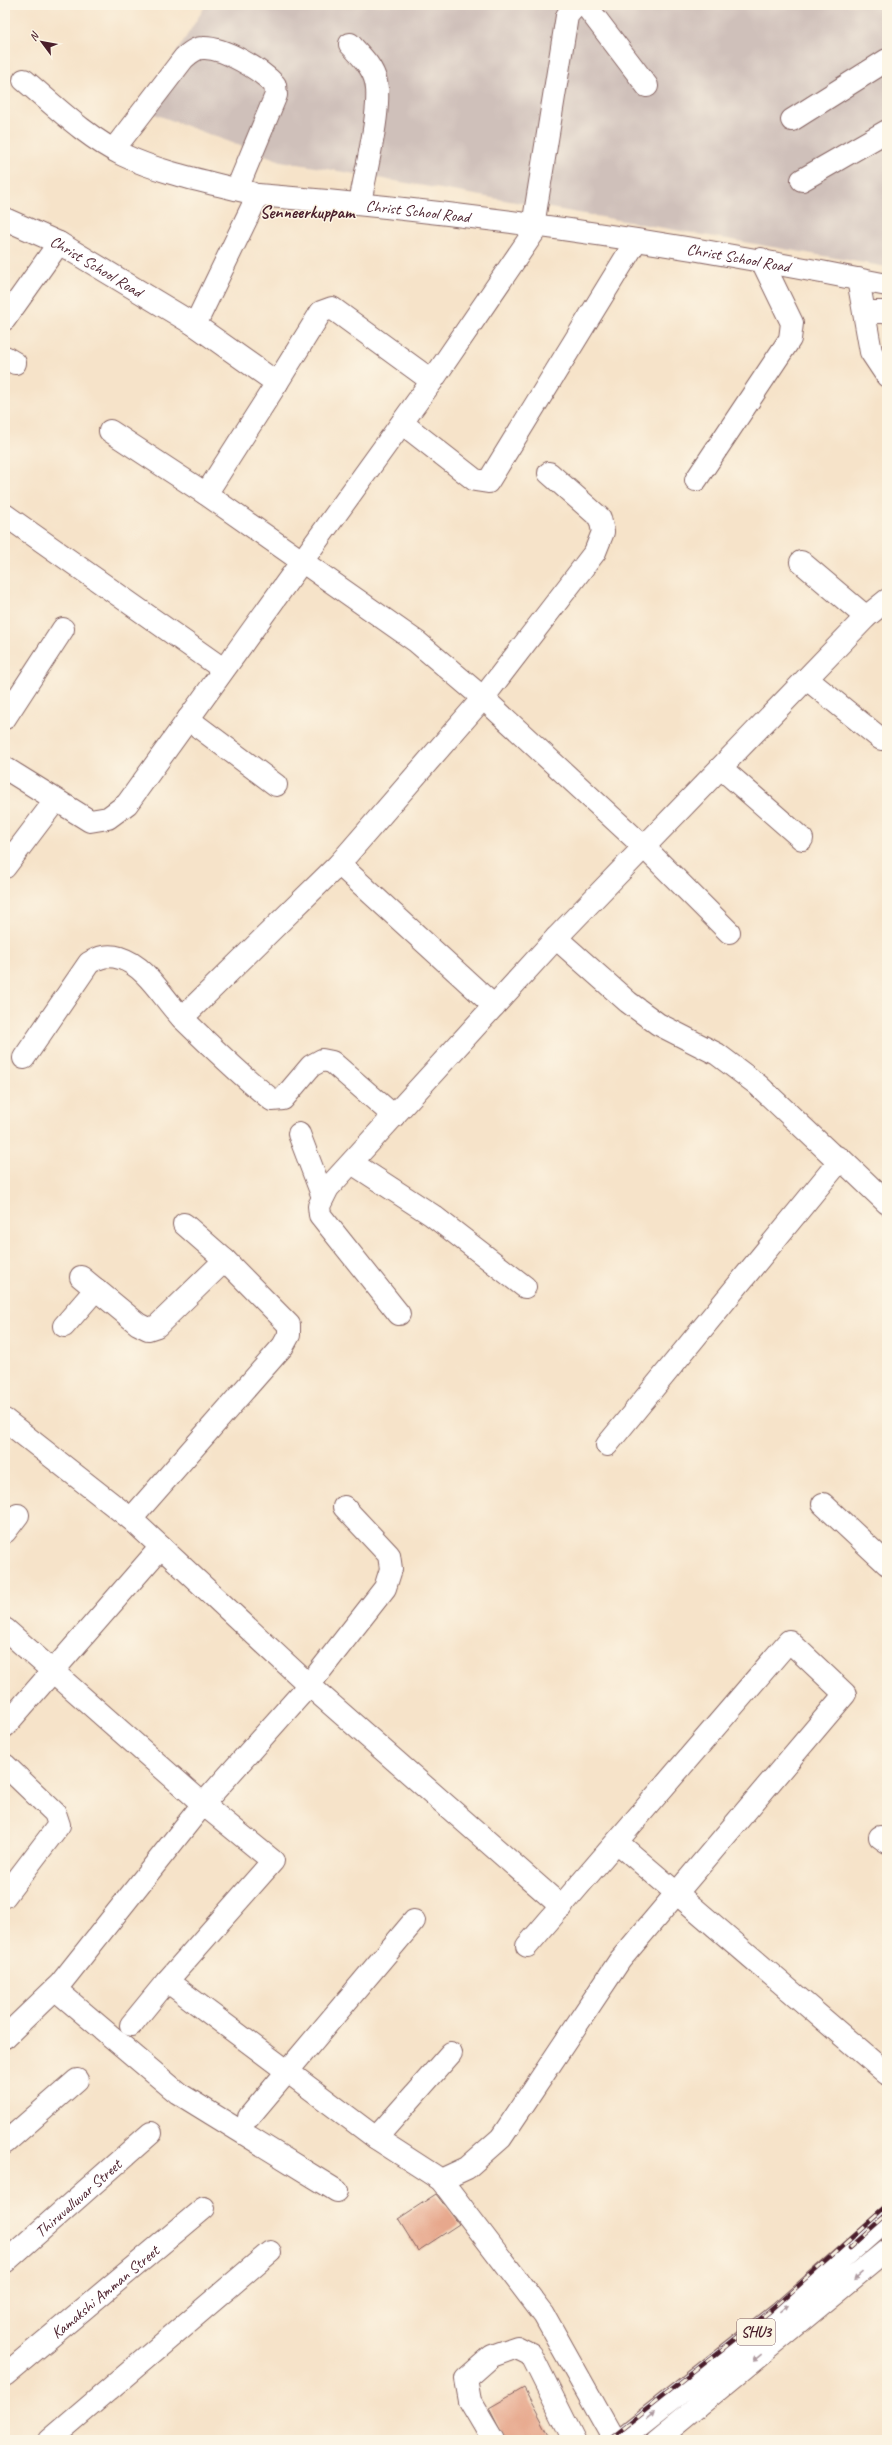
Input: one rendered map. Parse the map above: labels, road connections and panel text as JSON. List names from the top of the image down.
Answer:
{
  "streets": {
    "street": [
      "Christ School Road",
      "Thiruvalluvar Street",
      "Kamakshi Amman Street",
      "SHU3"
    ]
  },
  "districts": ["Senneerkuppam"],
  "north": "top left"
}
